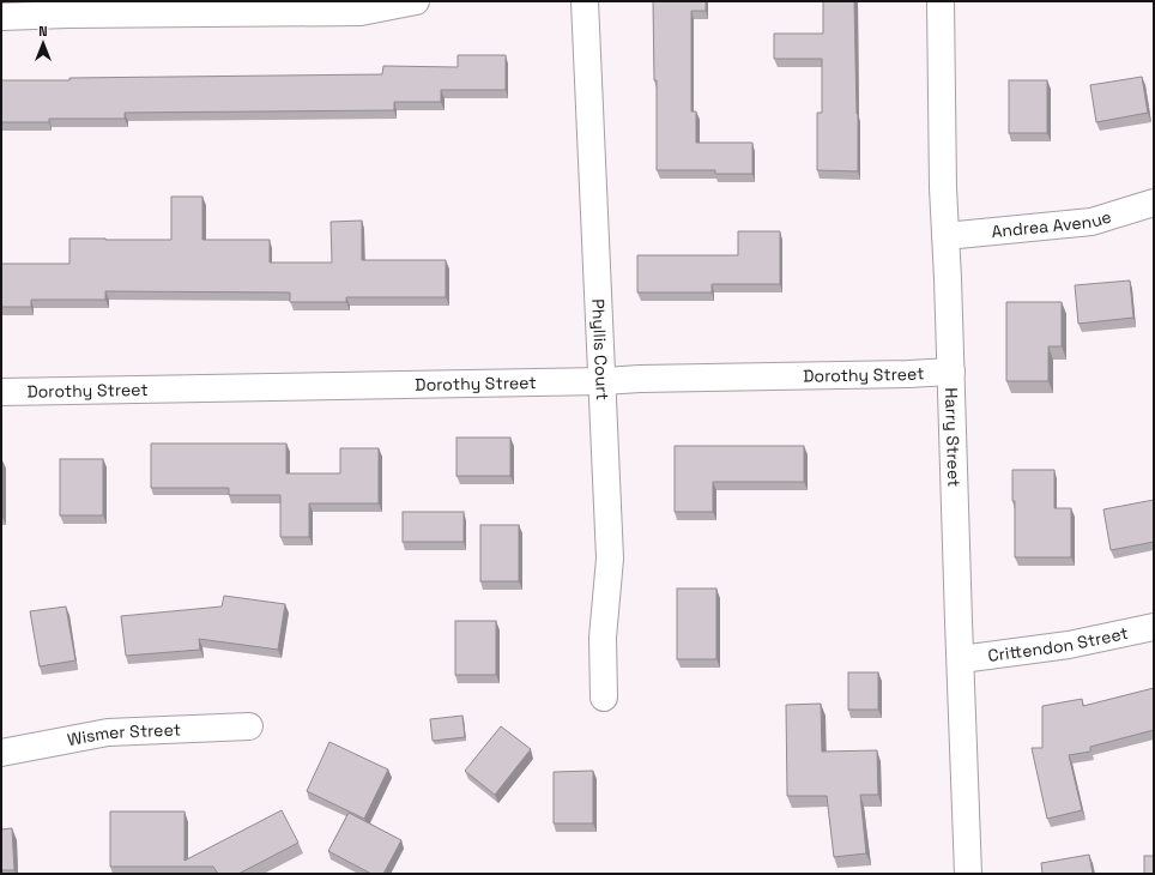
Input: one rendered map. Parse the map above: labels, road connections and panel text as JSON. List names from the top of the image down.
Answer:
{
  "streets": {
    "street": [
      "Andrea Avenue",
      "Phyllis Court",
      "Dorothy Street",
      "Harry Street",
      "Crittendon Street",
      "Wismer Street"
    ]
  },
  "crossings": [
    ["Andrea Avenue", "Harry Street"],
    ["Phyllis Court", "Dorothy Street"],
    ["Dorothy Street", "Harry Street"],
    ["Harry Street", "Crittendon Street"]
  ],
  "north": "top"
}
